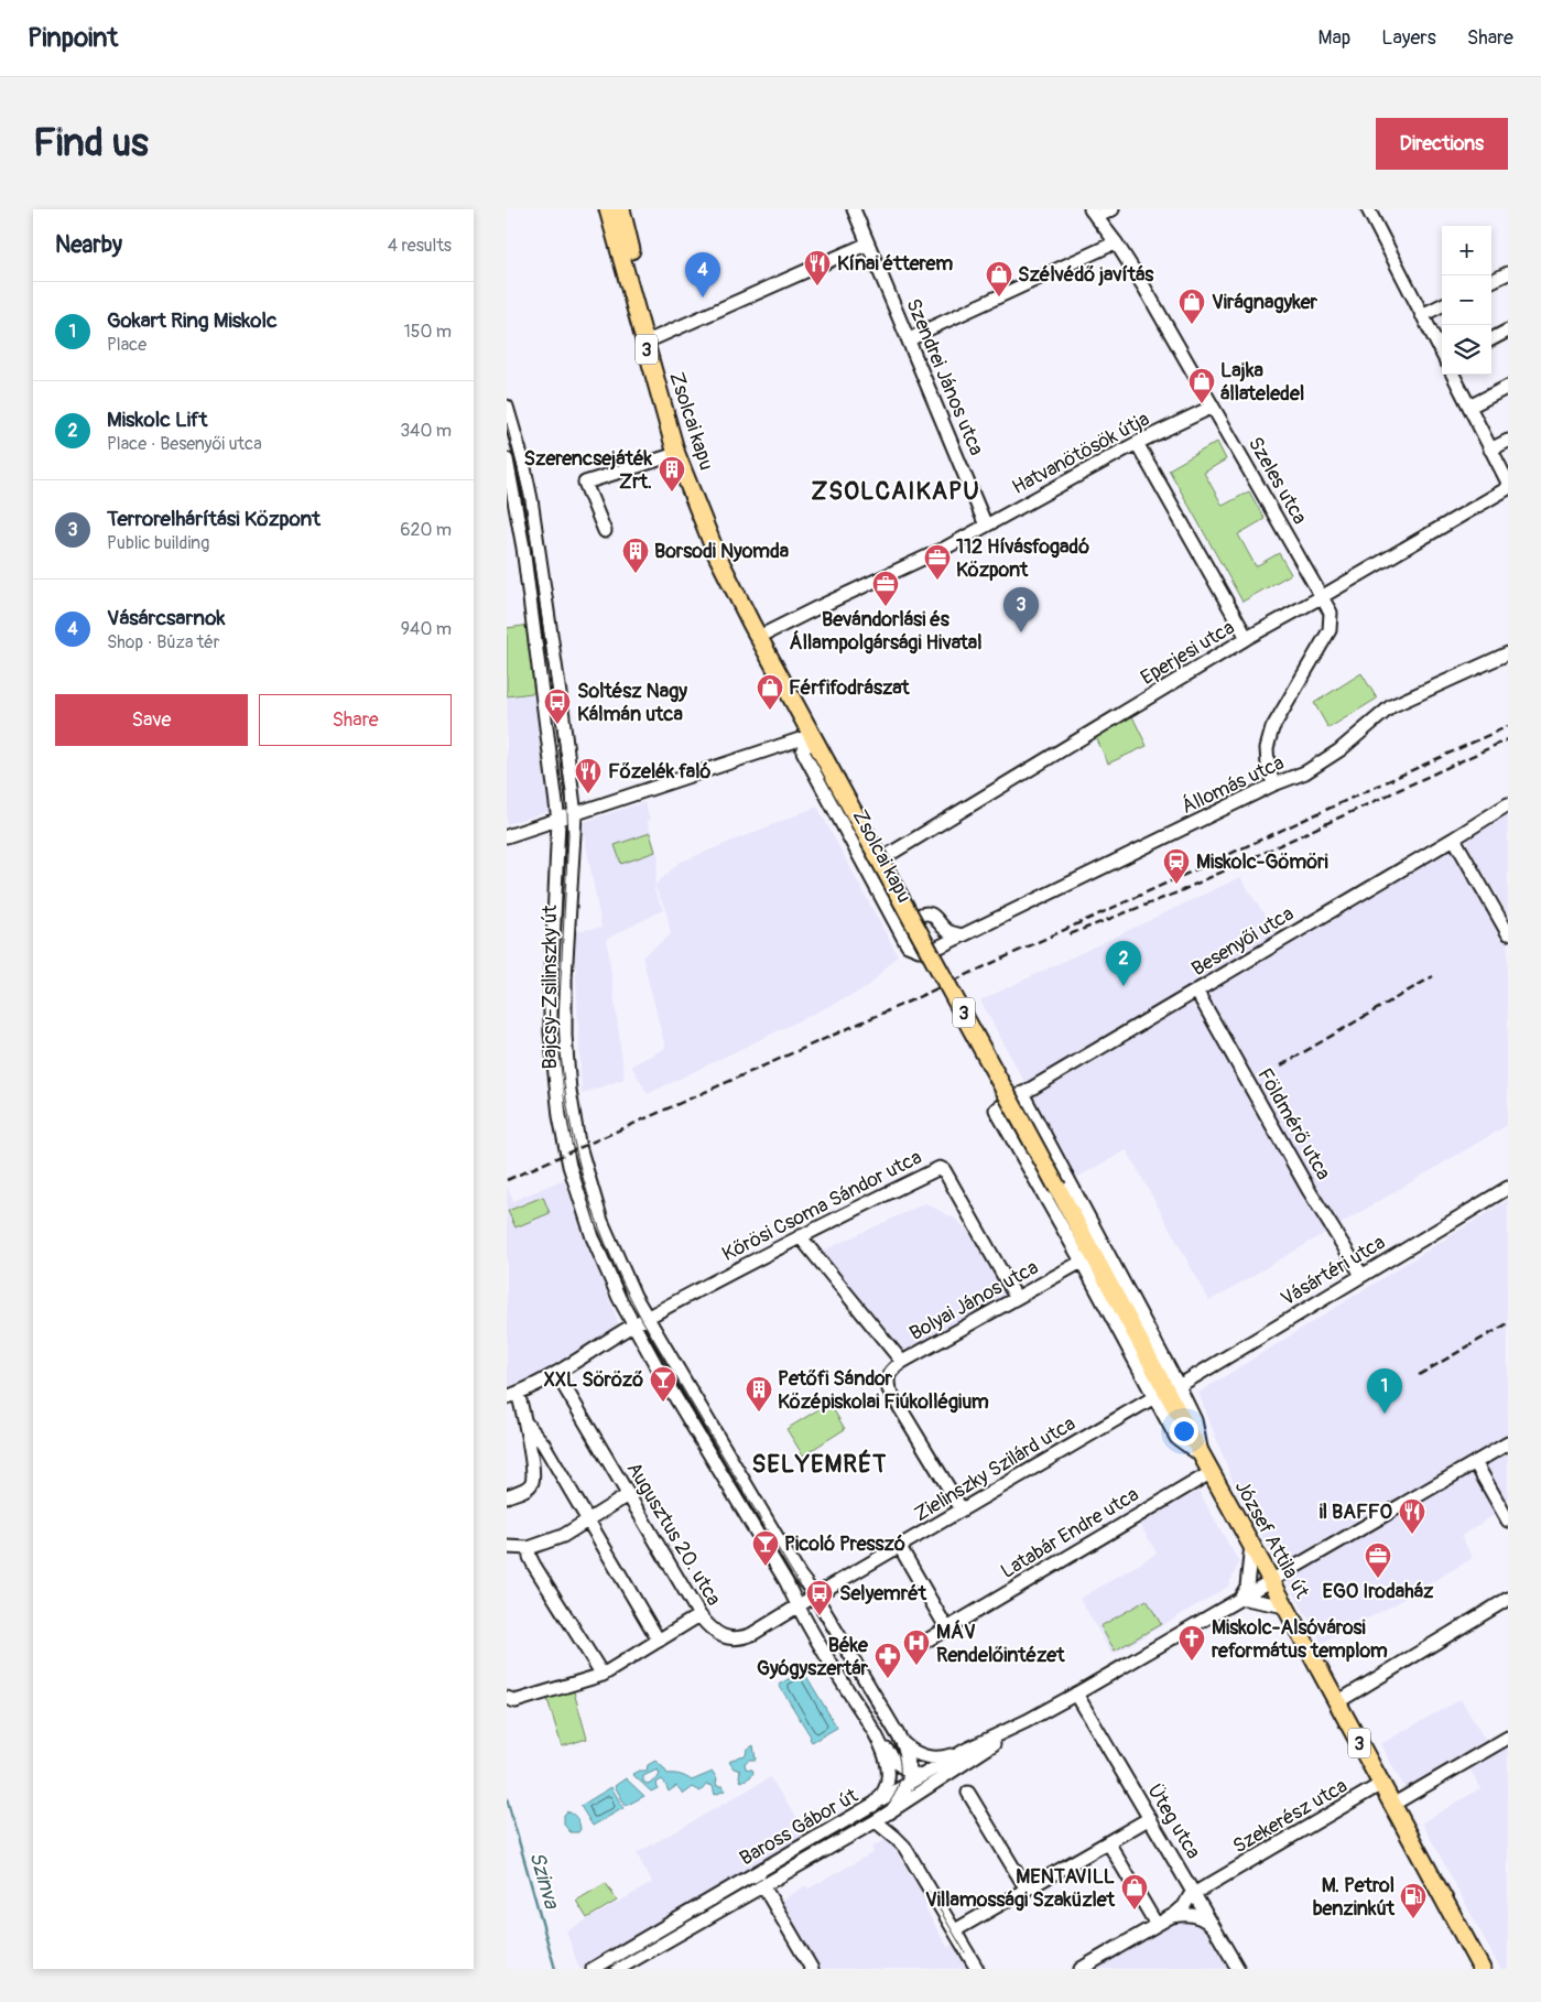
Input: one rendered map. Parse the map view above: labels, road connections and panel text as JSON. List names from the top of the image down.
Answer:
{
  "streets": {
    "main road": ["3", "Zsolcai kapu", "József Attila út"],
    "street": [
      "Szendrei János utca",
      "Hatvanötösök útja",
      "Szeles utca",
      "Eperjesi utca",
      "Állomás utca",
      "Besenyői utca",
      "Bajcsy-Zsilinszky út",
      "Földmérő utca",
      "Kőrösi Csoma Sándor utca",
      "Vásártéri utca",
      "Bolyai János utca",
      "Zielinszky Szilárd utca",
      "Latabár Endre utca",
      "Augusztus 20. utca",
      "Szekerész utca",
      "Üteg utca",
      "Baross Gábor út"
    ]
  },
  "crossings": [
    ["Szendrei János utca", "Hatvanötösök útja"],
    ["Zsolcai kapu", "Hatvanötösök útja"],
    ["Zsolcai kapu", "József Attila út"],
    ["Hatvanötösök útja", "Szeles utca"],
    ["Szeles utca", "Eperjesi utca"],
    ["Szeles utca", "Állomás utca"],
    ["Besenyői utca", "Földmérő utca"],
    ["Besenyői utca", "Bolyai János utca"],
    ["Bajcsy-Zsilinszky út", "Kőrösi Csoma Sándor utca"],
    ["Bajcsy-Zsilinszky út", "Zielinszky Szilárd utca"],
    ["Bajcsy-Zsilinszky út", "Augusztus 20. utca"],
    ["Bajcsy-Zsilinszky út", "Baross Gábor út"],
    ["Földmérő utca", "Vásártéri utca"],
    ["Kőrösi Csoma Sándor utca", "Bolyai János utca"],
    ["Kőrösi Csoma Sándor utca", "Augusztus 20. utca"],
    ["Bolyai János utca", "Zielinszky Szilárd utca"],
    ["Zielinszky Szilárd utca", "Augusztus 20. utca"],
    ["Latabár Endre utca", "József Attila út"],
    ["József Attila út", "Szekerész utca"],
    ["József Attila út", "Baross Gábor út"],
    ["Szekerész utca", "Üteg utca"],
    ["Üteg utca", "Baross Gábor út"]
  ],
  "districts": ["ZSOLCAIKAPU", "SELYEMRÉT"],
  "water": ["Szinva"],
  "places": {
    "restaurant": ["Kínai étterem", "Főzelék faló", "il BAFFO"],
    "shop": [
      "Szélvédő javítás",
      "Virágnagyker",
      "Lajka állateledel",
      "Férfifodrászat",
      "MENTAVILL Villamossági Szaküzlet"
    ],
    "building": ["Szerencsejáték Zrt.", "Borsodi Nyomda", "Petőfi Sándor Középiskolai Fiúkollégium"],
    "office": ["112 Hívásfogadó Központ", "Bevándorlási és Állampolgársági Hivatal", "EGO Irodaház"],
    "bus stop": ["Soltész Nagy Kálmán utca", "Selyemrét"],
    "station": ["Miskolc-Gömöri"],
    "bar": ["XXL Söröző", "Picoló Presszó"],
    "church": ["Miskolc-Alsóvárosi református templom"],
    "hospital": ["MÁV Rendelőintézet"],
    "pharmacy": ["Béke Gyógyszertár"],
    "fuel station": ["M. Petrol benzinkút"]
  },
  "page": {
    "header": "Pinpoint",
    "nav": ["Map", "Layers", "Share"],
    "buttons": [
      "Directions",
      ["Save", "Share"]
    ],
    "title": "Find us",
    "heading": ["Nearby", "4 results"],
    "map_buttons": ["+", "−"],
    "pins": [
      "4",
      "3",
      "2",
      "1"
    ],
    "list": [
      {
        "mark": "1",
        "name": "Gokart Ring Miskolc",
        "note": "Place",
        "value": "150 m"
      },
      {
        "mark": "2",
        "name": "Miskolc Lift",
        "note": "Place · Besenyői utca",
        "value": "340 m"
      },
      {
        "mark": "3",
        "name": "Terrorelhárítási Központ",
        "note": "Public building",
        "value": "620 m"
      },
      {
        "mark": "4",
        "name": "Vásárcsarnok",
        "note": "Shop · Búza tér",
        "value": "940 m"
      }
    ]
  }
}
